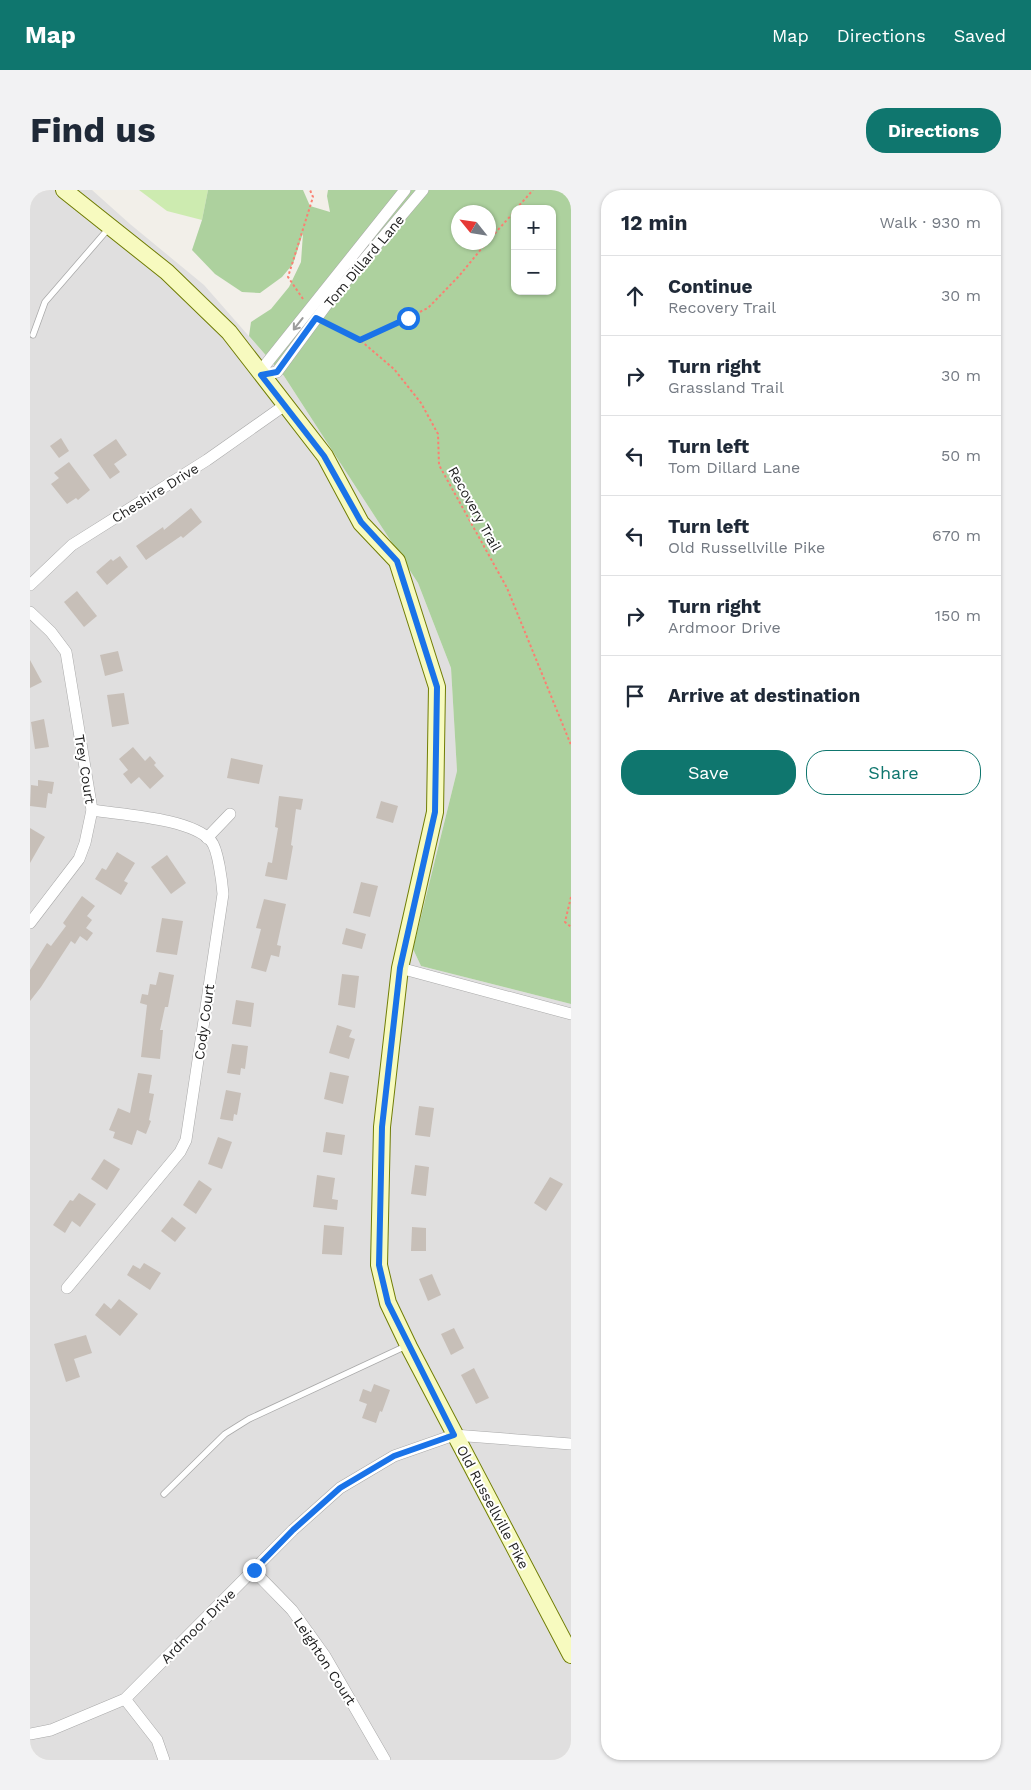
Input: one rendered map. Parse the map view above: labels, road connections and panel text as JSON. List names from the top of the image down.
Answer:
{
  "streets": {
    "street": [
      "Tom Dillard Lane",
      "Cheshire Drive",
      "Trey Court",
      "Cody Court",
      "Old Russellville Pike",
      "Ardmoor Drive",
      "Leighton Court"
    ],
    "path": ["Recovery Trail"]
  },
  "crossings": [
    ["Tom Dillard Lane", "Recovery Trail"],
    ["Tom Dillard Lane", "Old Russellville Pike"],
    ["Cheshire Drive", "Old Russellville Pike"],
    ["Old Russellville Pike", "Ardmoor Drive"],
    ["Ardmoor Drive", "Leighton Court"]
  ],
  "north": "top left",
  "page": {
    "header": "Map",
    "nav": ["Map", "Directions", "Saved"],
    "buttons": [
      "Directions",
      ["Save", "Share"]
    ],
    "title": "Find us",
    "heading": ["12 min", "Walk · 930 m"],
    "map_buttons": ["+", "−"],
    "list": [
      ["Continue", "Recovery Trail", "30 m"],
      ["Turn right", "Grassland Trail", "30 m"],
      ["Turn left", "Tom Dillard Lane", "50 m"],
      ["Turn left", "Old Russellville Pike", "670 m"],
      ["Turn right", "Ardmoor Drive", "150 m"],
      "Arrive at destination"
    ]
  }
}
